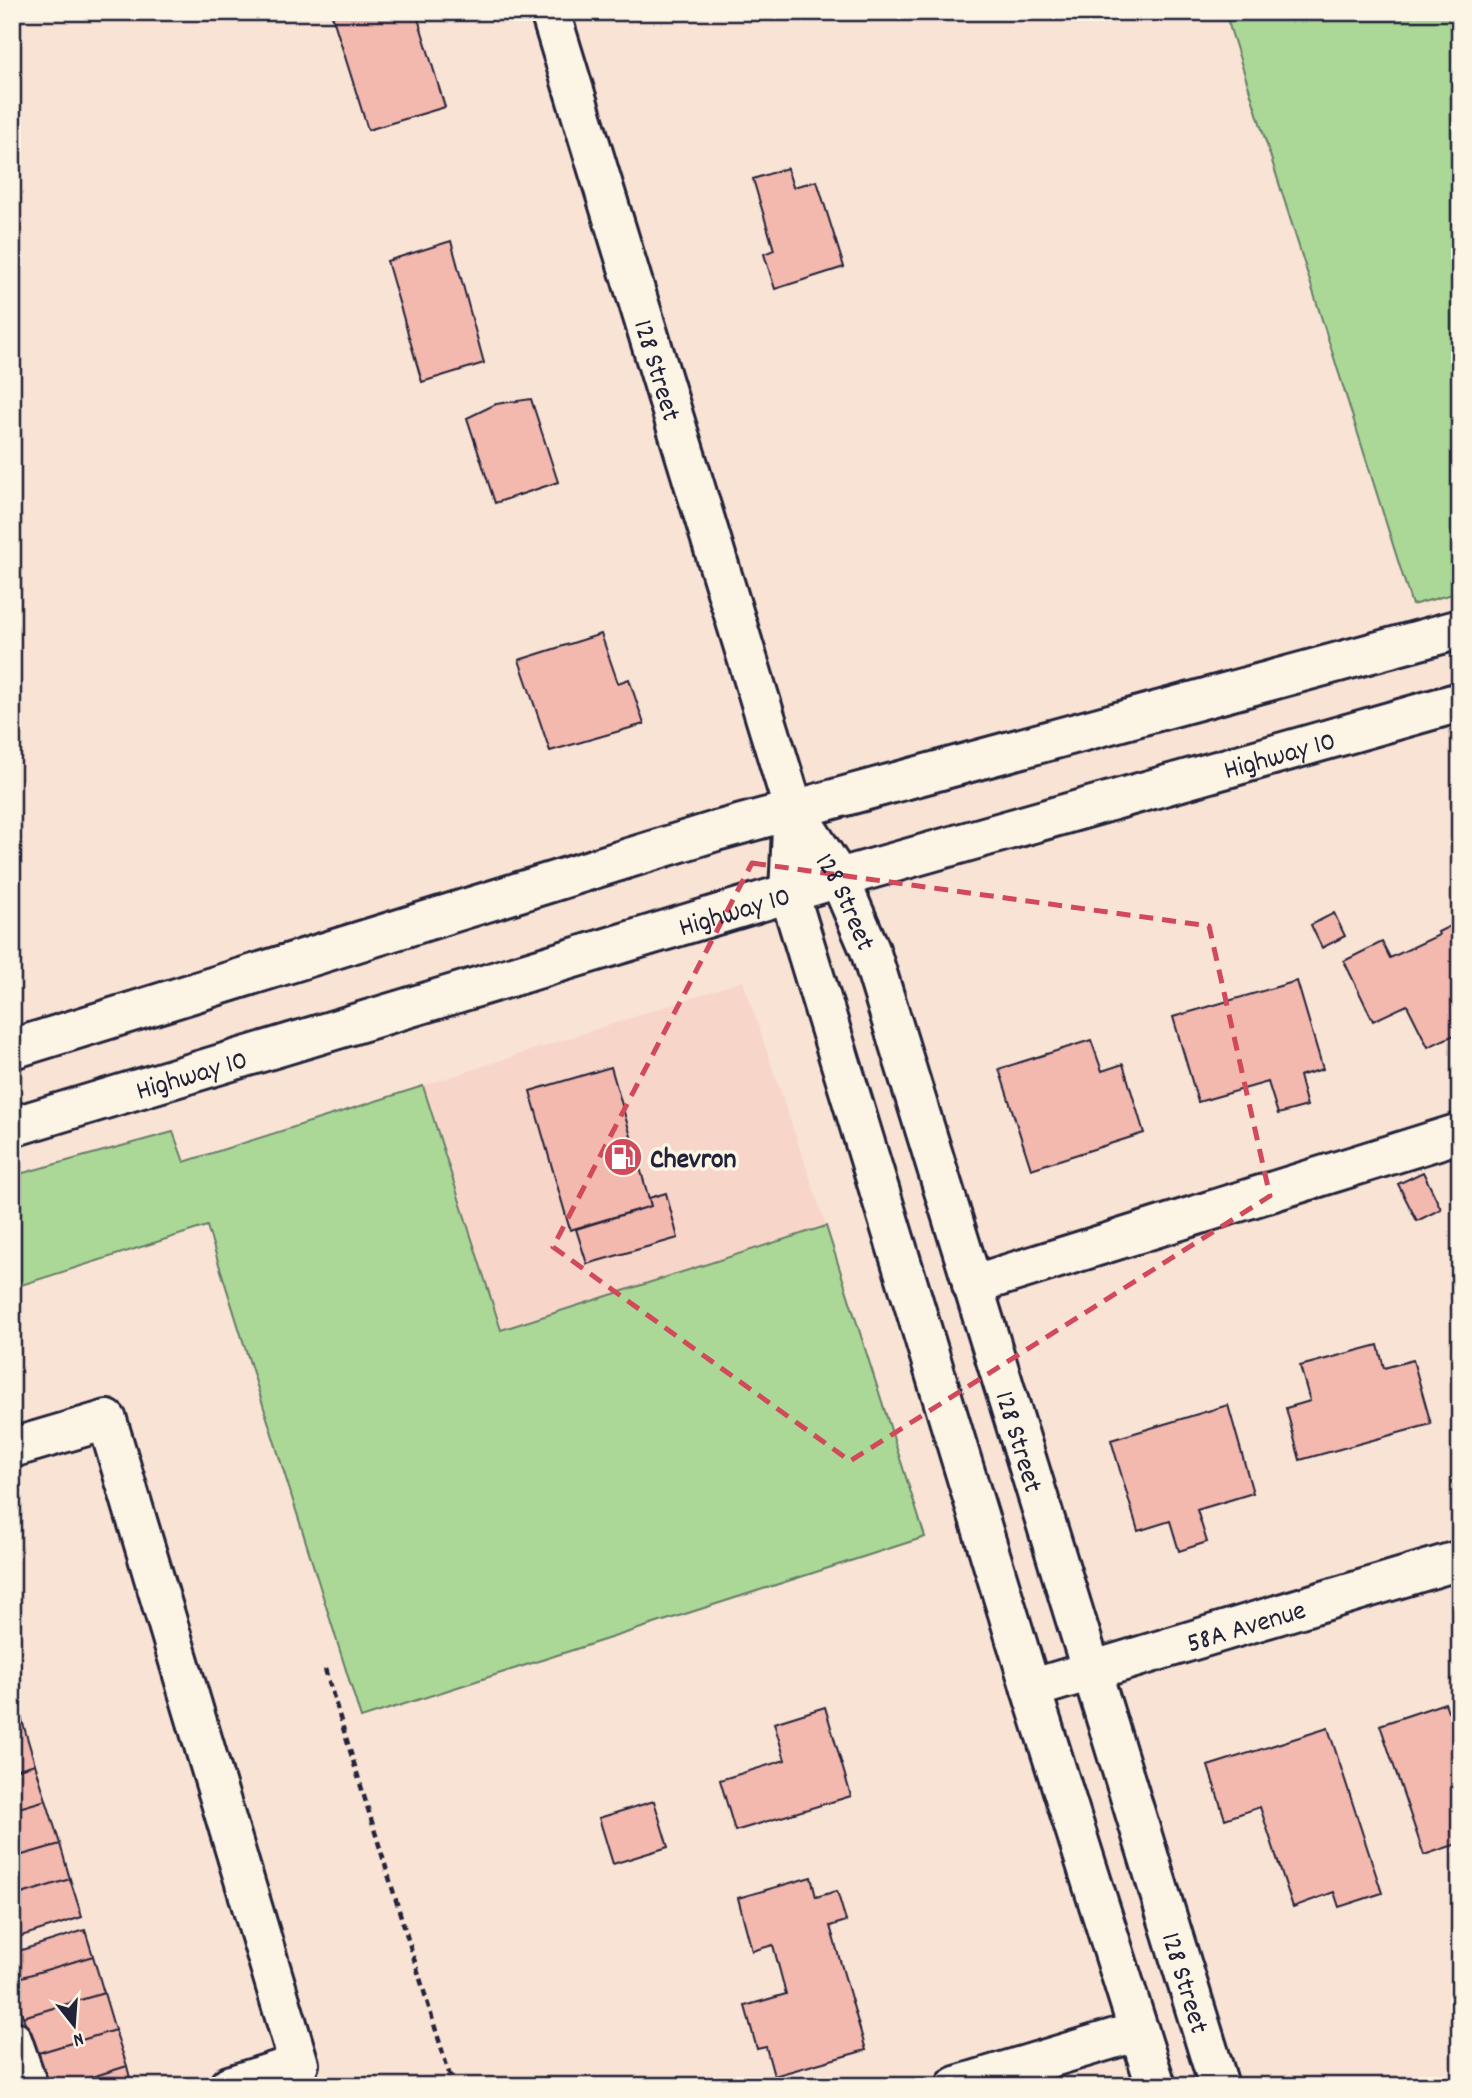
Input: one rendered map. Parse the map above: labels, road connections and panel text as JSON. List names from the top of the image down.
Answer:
{
  "streets": {
    "main road": ["128 Street", "Highway 10", "58A Avenue"]
  },
  "crossings": [
    ["128 Street", "Highway 10"],
    ["128 Street", "58A Avenue"]
  ],
  "places": {
    "fuel station": ["Chevron"]
  },
  "north": "bottom"
}
